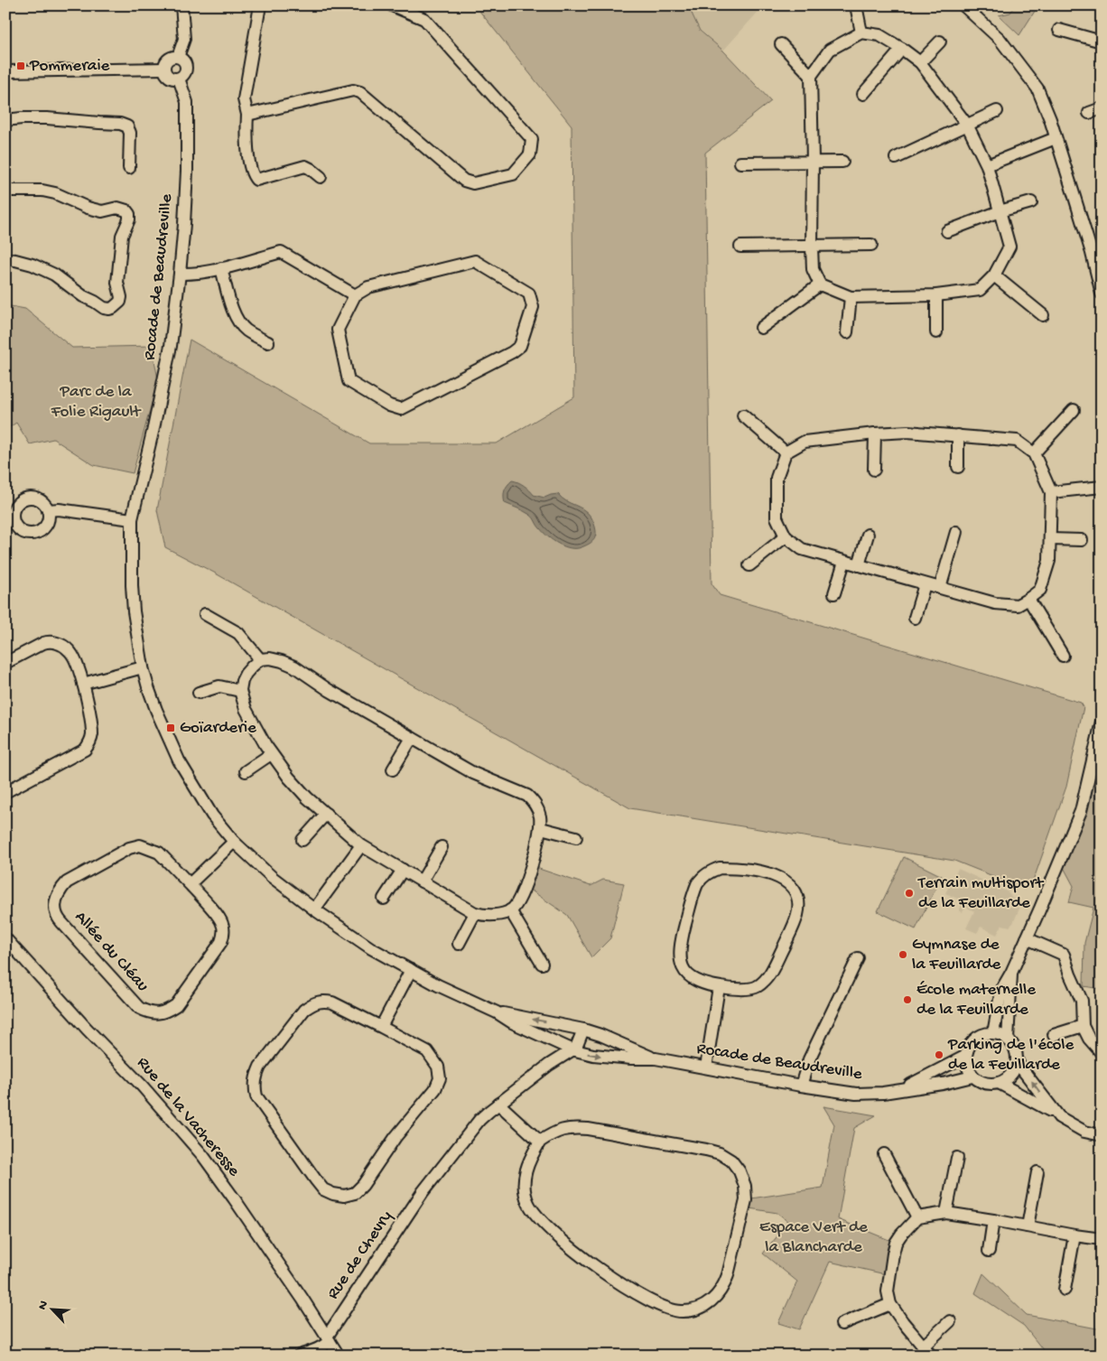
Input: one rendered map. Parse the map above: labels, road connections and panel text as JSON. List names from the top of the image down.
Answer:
{
  "streets": {
    "street": [
      "Rocade de Beaudreville",
      "Allée du Cléau",
      "Rue de la Vacheresse",
      "Rue de Chevry"
    ]
  },
  "crossings": [
    ["Rocade de Beaudreville", "Rue de Chevry"],
    ["Rue de la Vacheresse", "Rue de Chevry"]
  ],
  "parks": ["Parc de la Folie Rigault", "Espace Vert de la Blancharde"],
  "places": {
    "transit": ["Pommeraie", "Goïarderie"],
    "other": [
      "Terrain multisport de la Feuillarde",
      "Gymnase de la Feuillarde",
      "École maternelle de la Feuillarde",
      "Parking de l'école de la Feuillarde"
    ]
  },
  "north": "top left"
}
